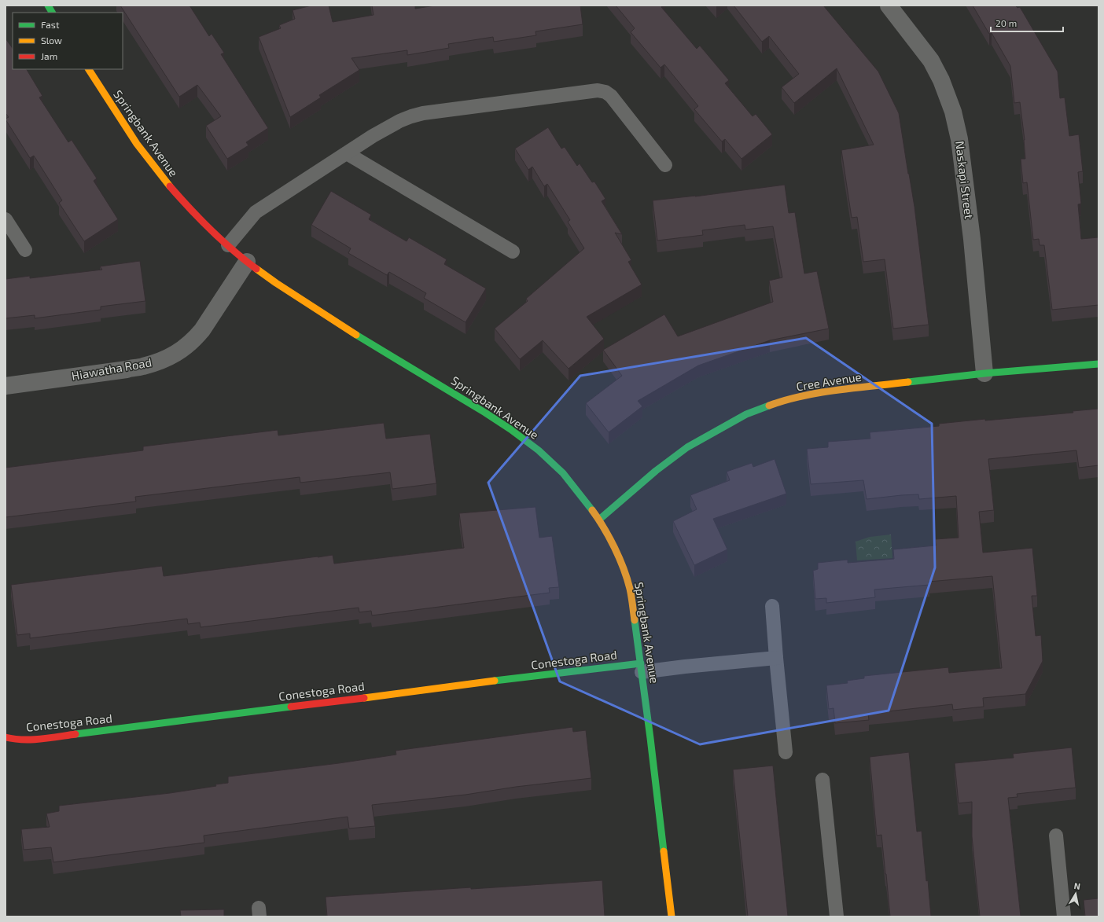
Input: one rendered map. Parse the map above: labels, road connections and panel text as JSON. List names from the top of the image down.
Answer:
{
  "streets": {
    "street": [
      "Springbank Avenue",
      "Naskapi Street",
      "Hiawatha Road",
      "Cree Avenue",
      "Conestoga Road"
    ]
  },
  "crossings": [
    ["Springbank Avenue", "Hiawatha Road"],
    ["Springbank Avenue", "Cree Avenue"],
    ["Springbank Avenue", "Conestoga Road"],
    ["Naskapi Street", "Cree Avenue"]
  ],
  "legend": ["Fast", "Slow", "Jam"],
  "scale_bar": "20 m",
  "north": "top"
}
